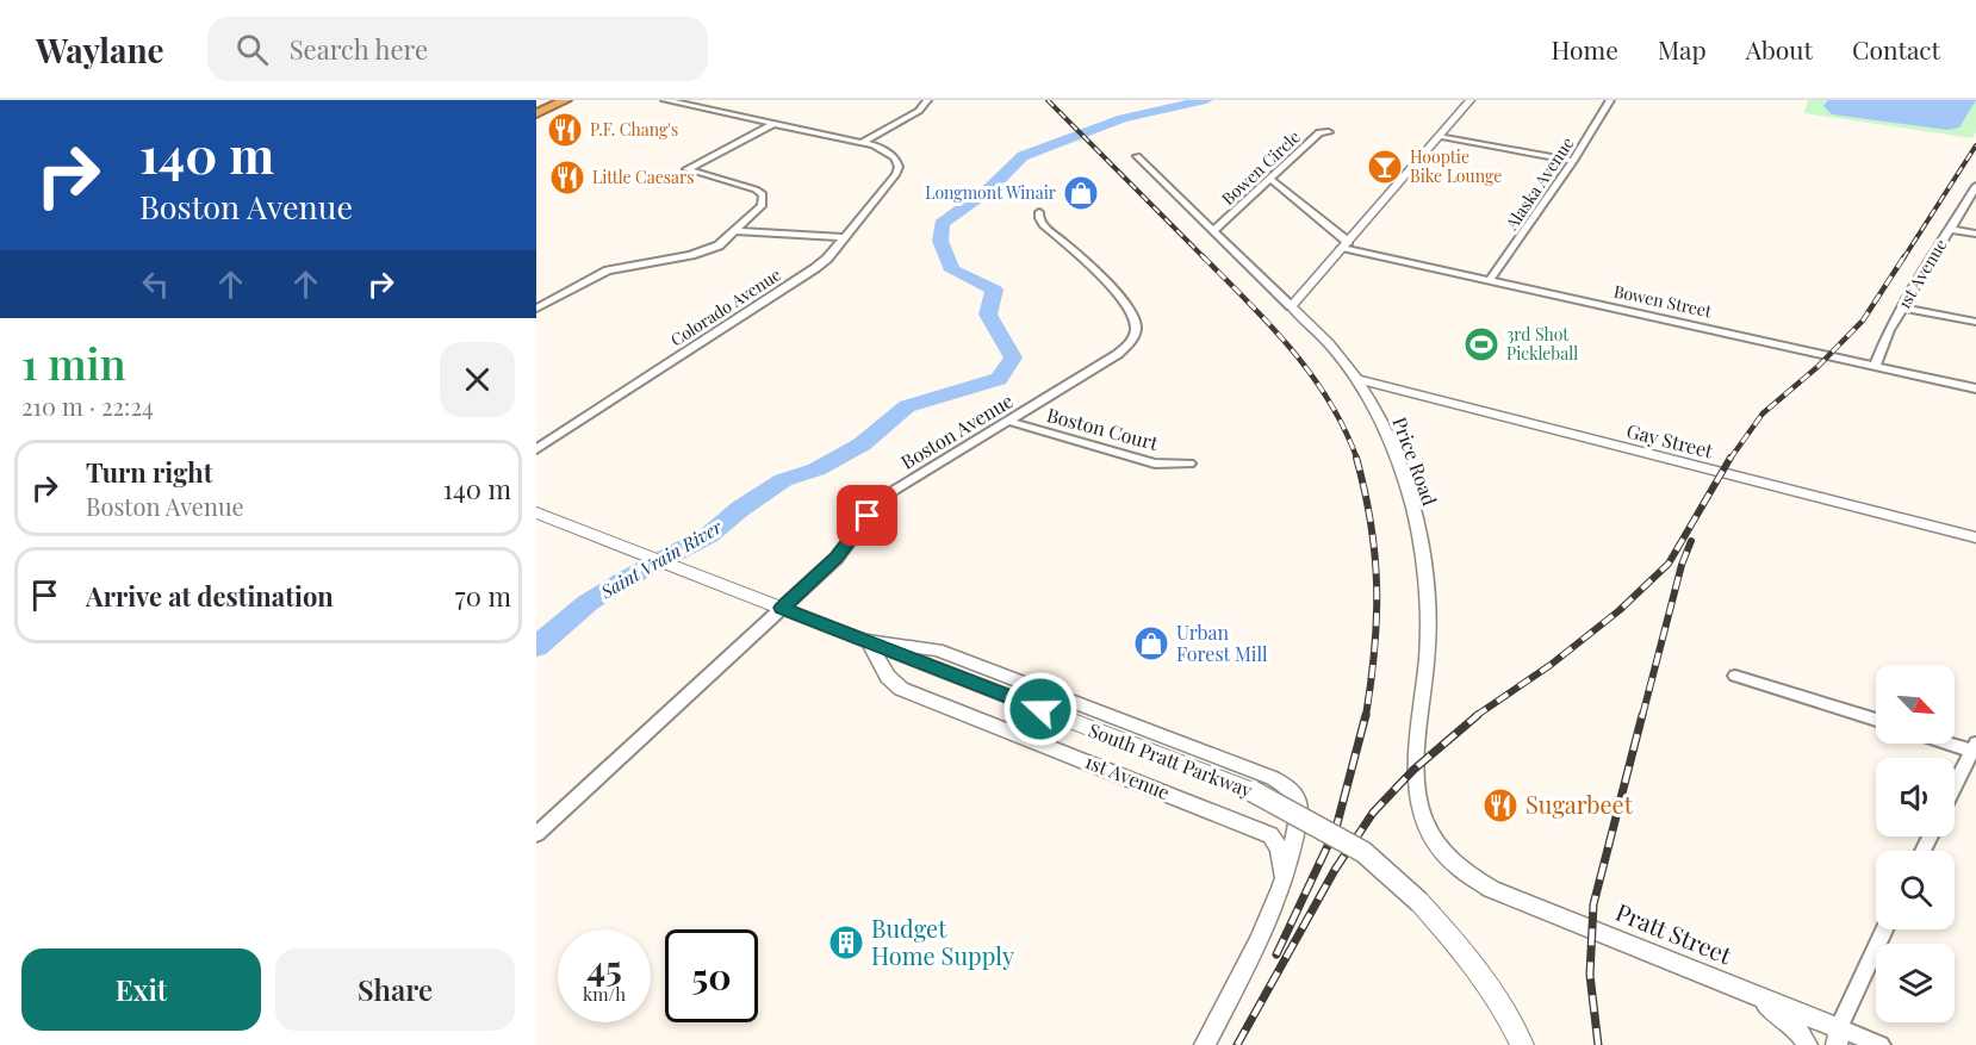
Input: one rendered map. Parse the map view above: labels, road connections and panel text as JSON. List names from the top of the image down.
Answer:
{
  "streets": {
    "main road": ["South Pratt Parkway"],
    "street": [
      "Bowen Circle",
      "Alaska Avenue",
      "1st Avenue",
      "Bowen Street",
      "Colorado Avenue",
      "Boston Court",
      "Boston Avenue",
      "Gay Street",
      "Price Road",
      "Pratt Street"
    ]
  },
  "crossings": [
    ["Bowen Circle", "Price Road"],
    ["Alaska Avenue", "Bowen Street"],
    ["1st Avenue", "Bowen Street"],
    ["1st Avenue", "South Pratt Parkway"],
    ["Boston Court", "Boston Avenue"],
    ["Boston Avenue", "South Pratt Parkway"],
    ["Gay Street", "Price Road"],
    ["Price Road", "Pratt Street"]
  ],
  "water": ["Saint Vrain River"],
  "places": {
    "restaurant": ["P.F. Chang's", "Little Caesars", "Sugarbeet"],
    "bar": ["Hooptie Bike Lounge"],
    "shop": ["Longmont Winair", "Urban Forest Mill"],
    "sports": ["3rd Shot Pickleball"],
    "building": ["Budget Home Supply"]
  },
  "north": "bottom right",
  "page": {
    "header": "Waylane",
    "search": "Search here",
    "nav": [
      "Home",
      "Map",
      "About",
      "Contact"
    ],
    "turn": ["140 m", "Boston Avenue"],
    "heading": ["1 min", "210 m · 22:24"],
    "list": [
      {
        "name": "Turn right",
        "note": "Boston Avenue",
        "value": "140 m"
      },
      {
        "name": "Arrive at destination",
        "value": "70 m"
      }
    ],
    "speed": "45 km/h",
    "limit": "50",
    "buttons": ["Exit", "Share"]
  }
}
